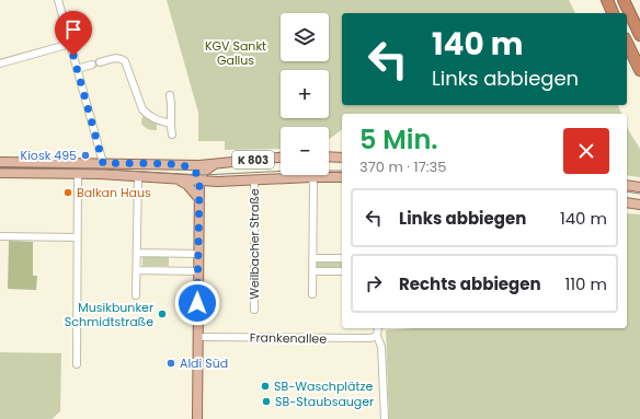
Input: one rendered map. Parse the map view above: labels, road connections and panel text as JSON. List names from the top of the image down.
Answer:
{
  "streets": {
    "main road": ["K 803"],
    "street": ["Weilbacher Straße", "Frankenallee"]
  },
  "parks": ["KGV Sankt Gallus"],
  "places": [
    "Kiosk 495",
    "Balkan Haus",
    "Musikbunker Schmidtstraße",
    "Aldi Süd",
    "SB-Waschplätze",
    "SB-Staubsauger"
  ],
  "page": {
    "map_buttons": ["+", "−"],
    "turn": ["140 m", "Links abbiegen"],
    "heading": ["5 Min.", "370 m · 17:35"],
    "list": [
      {
        "name": "Links abbiegen",
        "value": "140 m"
      },
      {
        "name": "Rechts abbiegen",
        "value": "110 m"
      }
    ]
  }
}
